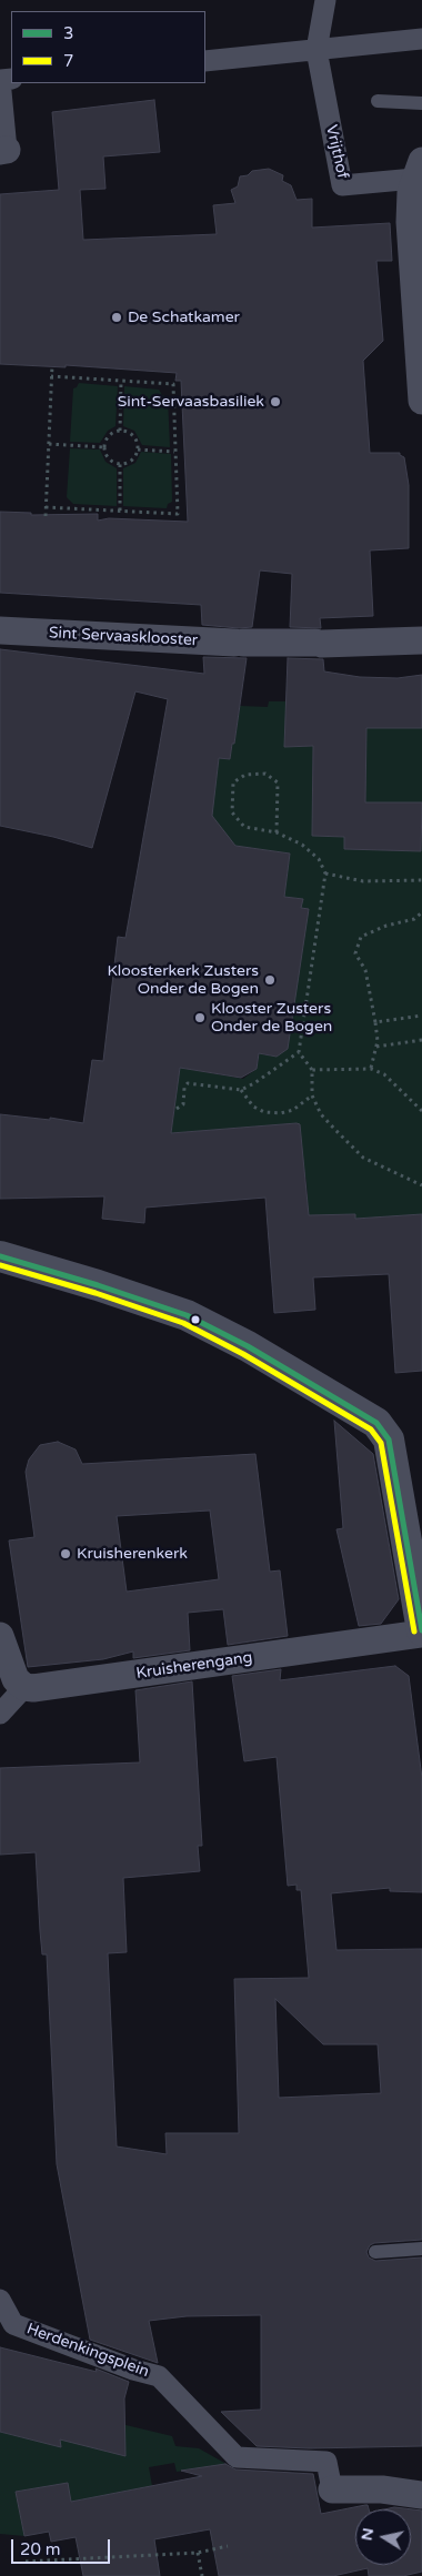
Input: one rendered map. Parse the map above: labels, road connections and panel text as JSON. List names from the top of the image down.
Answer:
{
  "streets": {
    "street": [
      "Vrijthof",
      "Sint Servaasklooster",
      "Kruisherengang",
      "Herdenkingsplein"
    ]
  },
  "places": [
    "De Schatkamer",
    "Sint-Servaasbasiliek",
    "Kloosterkerk Zusters Onder de Bogen",
    "Klooster Zusters Onder de Bogen",
    "Kruisherenkerk"
  ],
  "lines": ["transit line 3", "transit line 7"],
  "legend": ["3", "7"],
  "scale_bar": "20 m",
  "north": "left"
}
